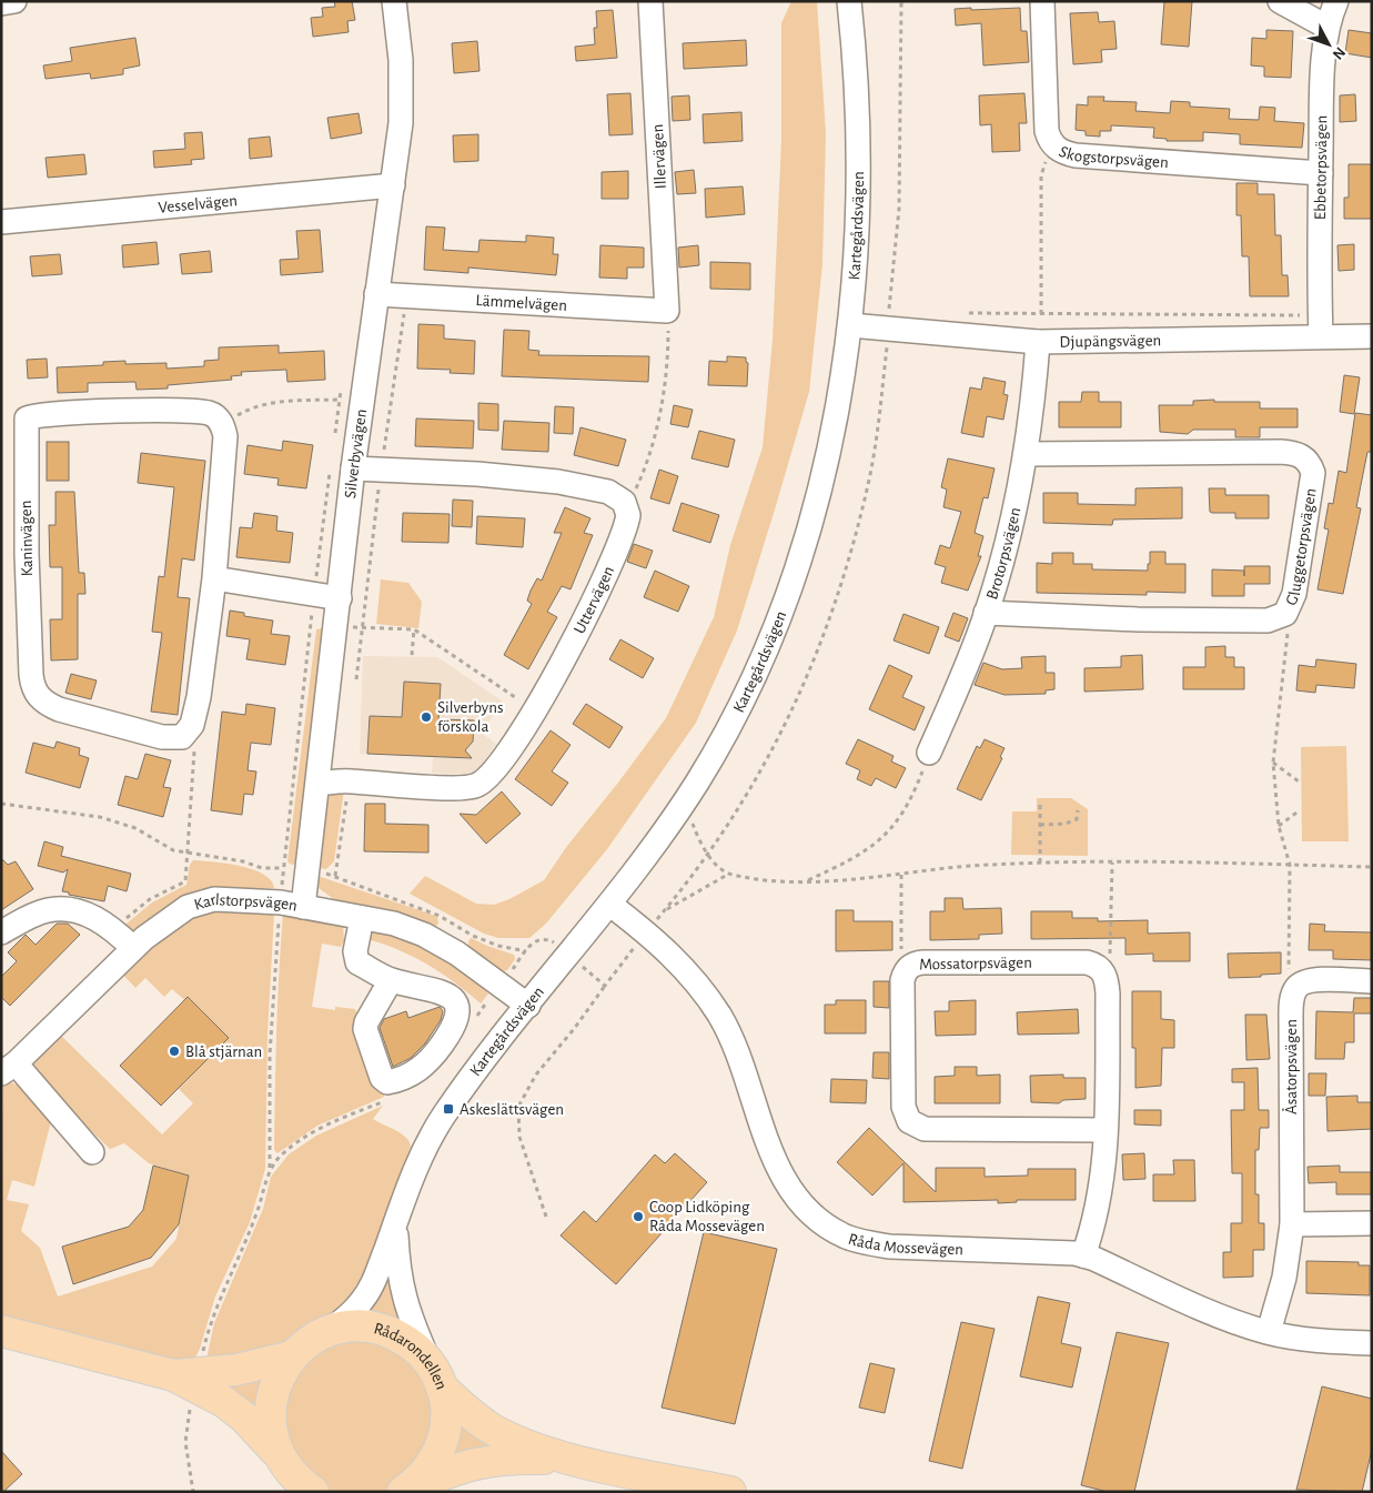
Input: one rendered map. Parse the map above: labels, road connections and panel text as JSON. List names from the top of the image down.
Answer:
{
  "streets": {
    "main road": ["Rådarondellen"],
    "street": [
      "Skogstorpsvägen",
      "Illervägen",
      "Ebbetorpsvägen",
      "Vesselvägen",
      "Kartegårdsvägen",
      "Lämmelvägen",
      "Djupängsvägen",
      "Silverbyvägen",
      "Kaninvägen",
      "Gluggetorpsvägen",
      "Brotorpsvägen",
      "Uttervägen",
      "Karlstorpsvägen",
      "Mossatorpsvägen",
      "Åsatorpsvägen",
      "Råda Mossevägen"
    ]
  },
  "crossings": [
    ["Skogstorpsvägen", "Ebbetorpsvägen"],
    ["Illervägen", "Lämmelvägen"],
    ["Ebbetorpsvägen", "Djupängsvägen"],
    ["Vesselvägen", "Silverbyvägen"],
    ["Kartegårdsvägen", "Djupängsvägen"],
    ["Kartegårdsvägen", "Karlstorpsvägen"],
    ["Kartegårdsvägen", "Råda Mossevägen"],
    ["Kartegårdsvägen", "Rådarondellen"],
    ["Lämmelvägen", "Silverbyvägen"],
    ["Djupängsvägen", "Brotorpsvägen"],
    ["Silverbyvägen", "Uttervägen"],
    ["Silverbyvägen", "Karlstorpsvägen"],
    ["Gluggetorpsvägen", "Brotorpsvägen"],
    ["Åsatorpsvägen", "Råda Mossevägen"]
  ],
  "places": {
    "other": ["Silverbyns förskola", "Blå stjärnan", "Coop Lidköping Råda Mossevägen"],
    "transit": ["Askeslättsvägen"]
  },
  "north": "bottom right"
}
